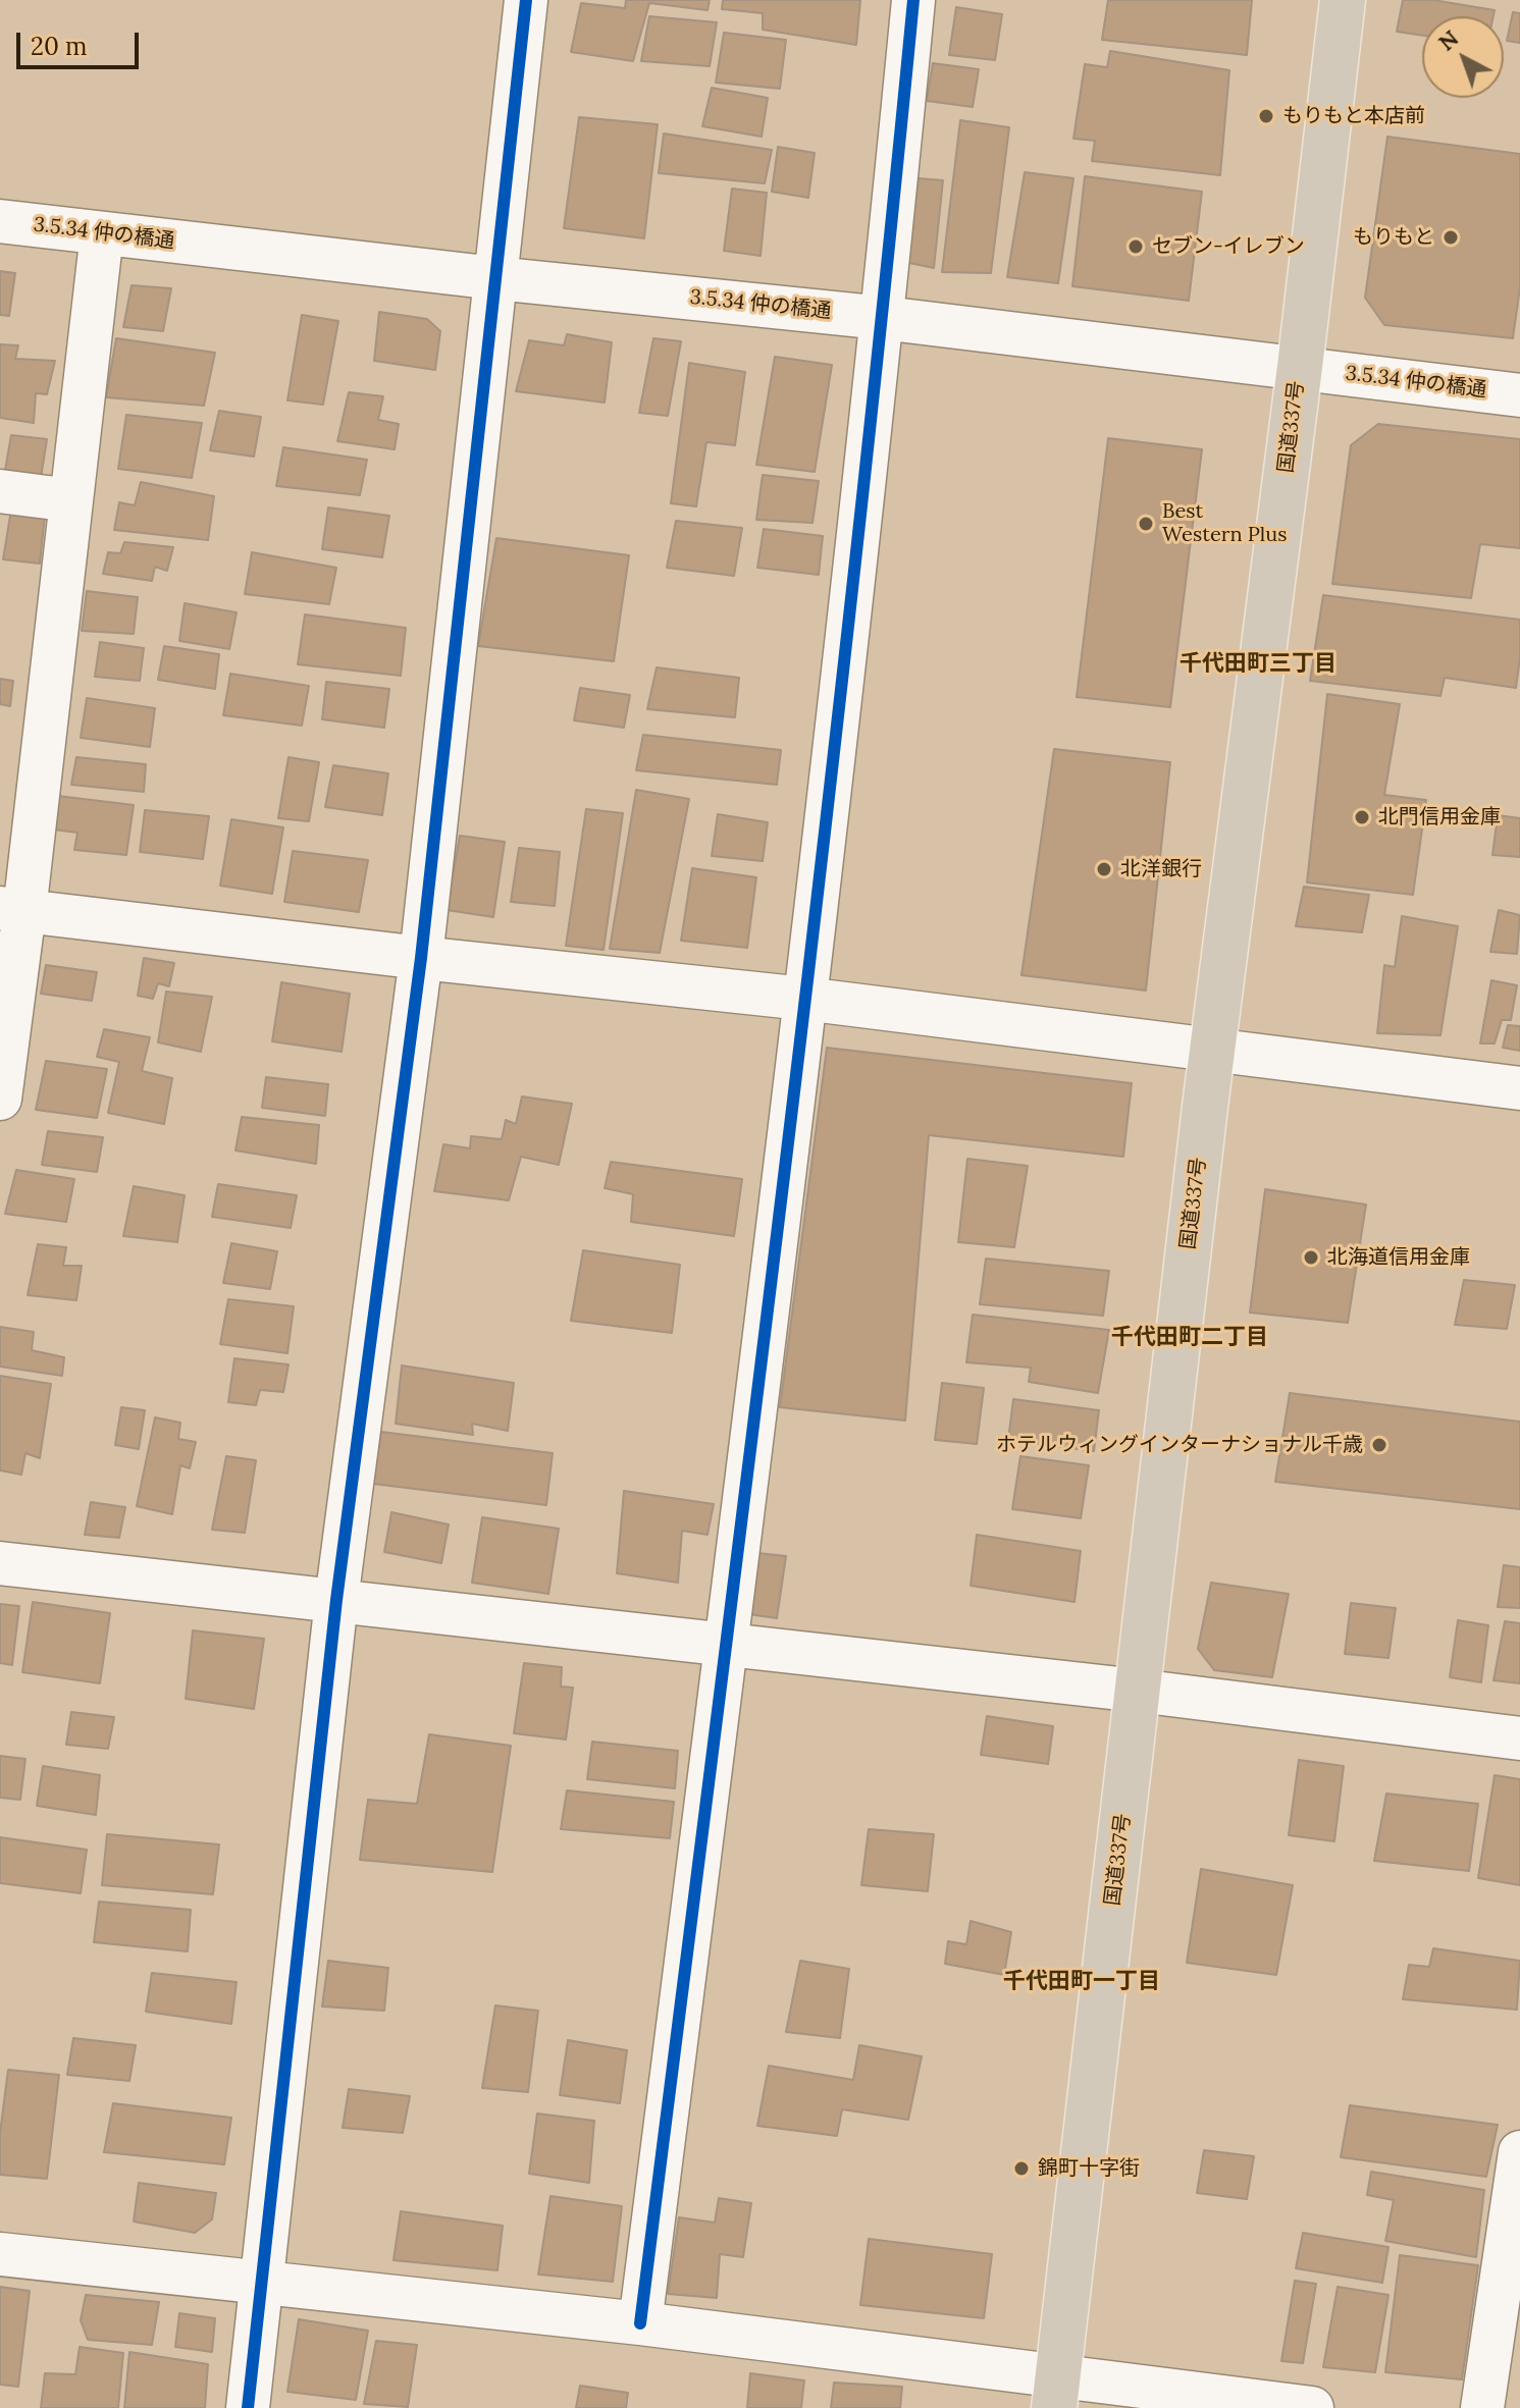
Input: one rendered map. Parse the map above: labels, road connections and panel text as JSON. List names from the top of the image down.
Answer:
{
  "streets": {
    "highway": ["国道337号"],
    "street": ["3.5.34 仲の橋通"]
  },
  "crossings": [
    ["3.5.34 仲の橋通", "国道337号"]
  ],
  "districts": ["千代田町三丁目", "千代田町二丁目", "千代田町一丁目"],
  "places": [
    "もりもと本店前",
    "もりもと",
    "セブン-イレブン",
    "Best Western Plus",
    "北門信用金庫",
    "北洋銀行",
    "北海道信用金庫",
    "ホテルウィングインターナショナル千歳",
    "錦町十字街"
  ],
  "scale_bar": "20 m",
  "north": "top left"
}
